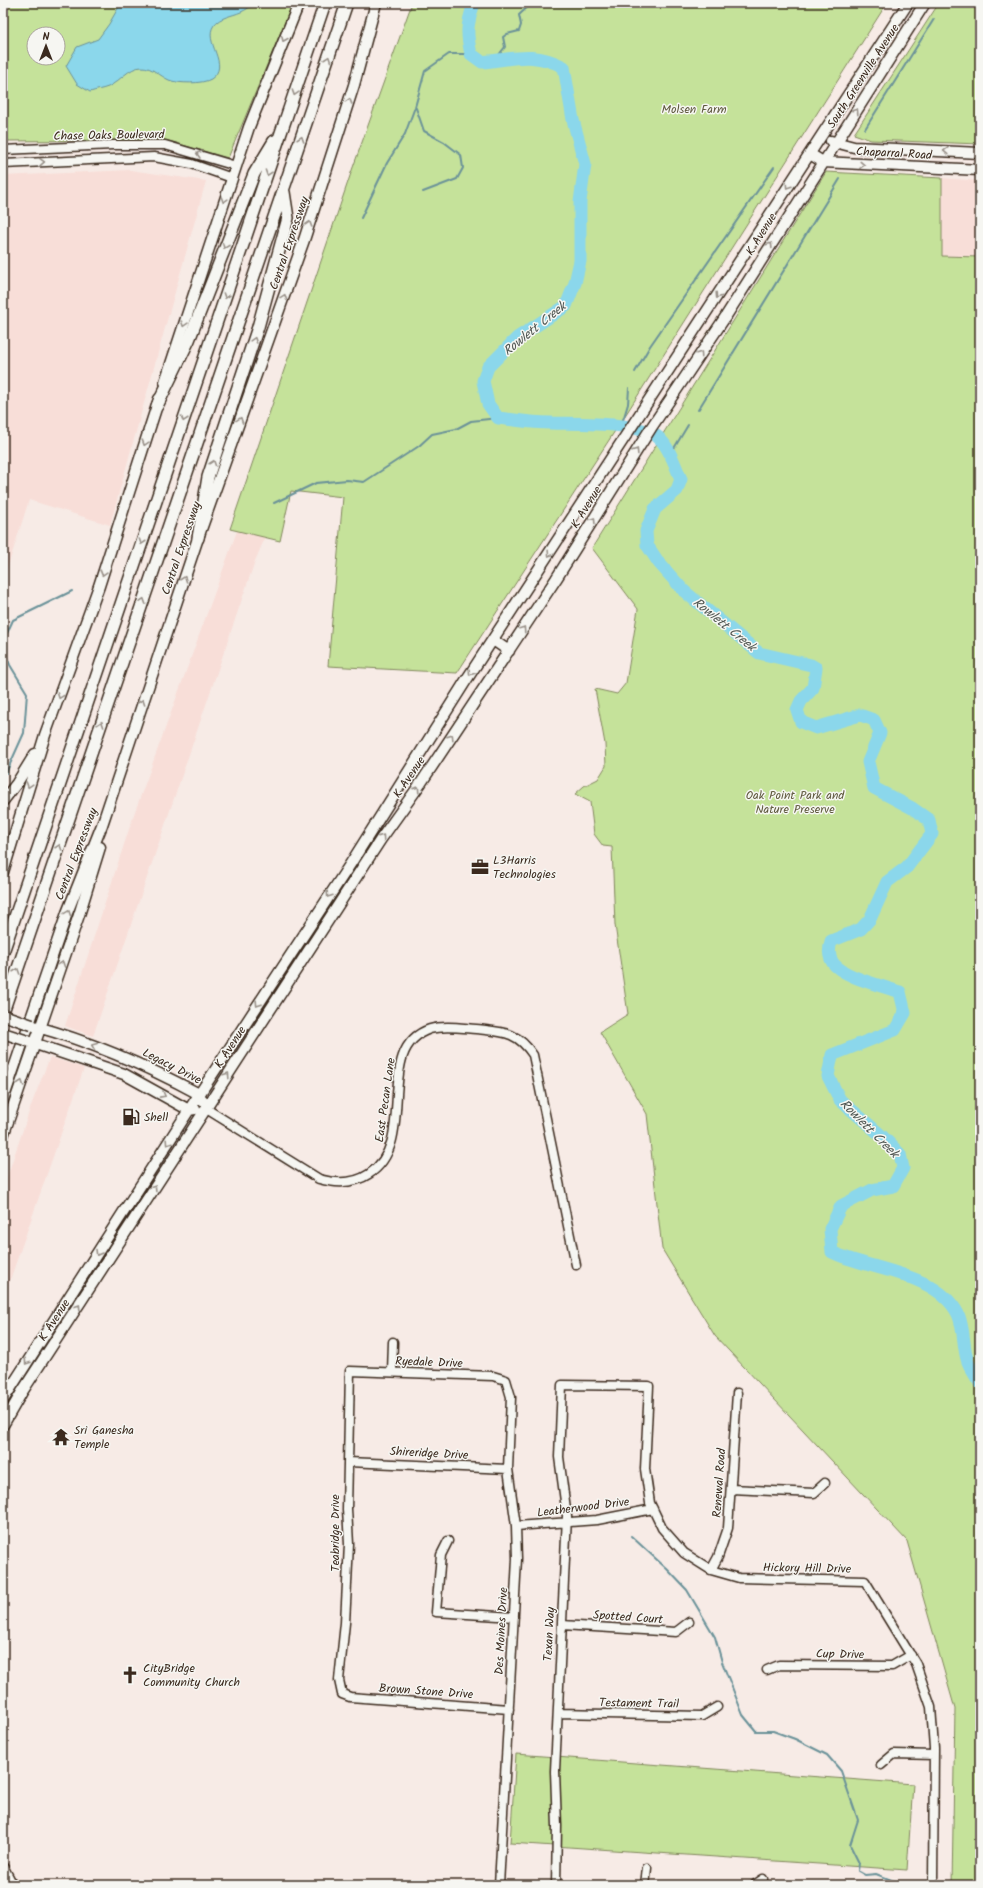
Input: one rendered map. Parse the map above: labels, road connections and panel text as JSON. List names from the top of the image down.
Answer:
{
  "streets": {
    "highway": ["Central Expressway"],
    "main road": [
      "South Greenville Avenue",
      "Chaparral Road",
      "K Avenue",
      "Legacy Drive"
    ],
    "street": [
      "Chase Oaks Boulevard",
      "East Pecan Lane",
      "Ryedale Drive",
      "Shireridge Drive",
      "Renewal Road",
      "Leatherwood Drive",
      "Teabridge Drive",
      "Hickory Hill Drive",
      "Spotted Court",
      "Des Moines Drive",
      "Texan Way",
      "Cup Drive",
      "Brown Stone Drive",
      "Testament Trail"
    ]
  },
  "crossings": [
    ["South Greenville Avenue", "Chaparral Road"],
    ["South Greenville Avenue", "K Avenue"],
    ["Chaparral Road", "K Avenue"],
    ["K Avenue", "Legacy Drive"],
    ["K Avenue", "East Pecan Lane"],
    ["Central Expressway", "Legacy Drive"],
    ["Legacy Drive", "East Pecan Lane"],
    ["Ryedale Drive", "Teabridge Drive"],
    ["Ryedale Drive", "Des Moines Drive"],
    ["Shireridge Drive", "Teabridge Drive"],
    ["Shireridge Drive", "Des Moines Drive"],
    ["Renewal Road", "Hickory Hill Drive"],
    ["Leatherwood Drive", "Hickory Hill Drive"],
    ["Leatherwood Drive", "Des Moines Drive"],
    ["Leatherwood Drive", "Texan Way"],
    ["Teabridge Drive", "Brown Stone Drive"],
    ["Hickory Hill Drive", "Texan Way"],
    ["Hickory Hill Drive", "Cup Drive"],
    ["Spotted Court", "Texan Way"],
    ["Des Moines Drive", "Brown Stone Drive"],
    ["Texan Way", "Testament Trail"]
  ],
  "water": ["Rowlett Creek"],
  "parks": ["Molsen Farm", "Oak Point Park and Nature Preserve"],
  "places": {
    "office": ["L3Harris Technologies"],
    "fuel station": ["Shell"],
    "temple": ["Sri Ganesha Temple"],
    "church": ["CityBridge Community Church"]
  },
  "north": "top"
}
